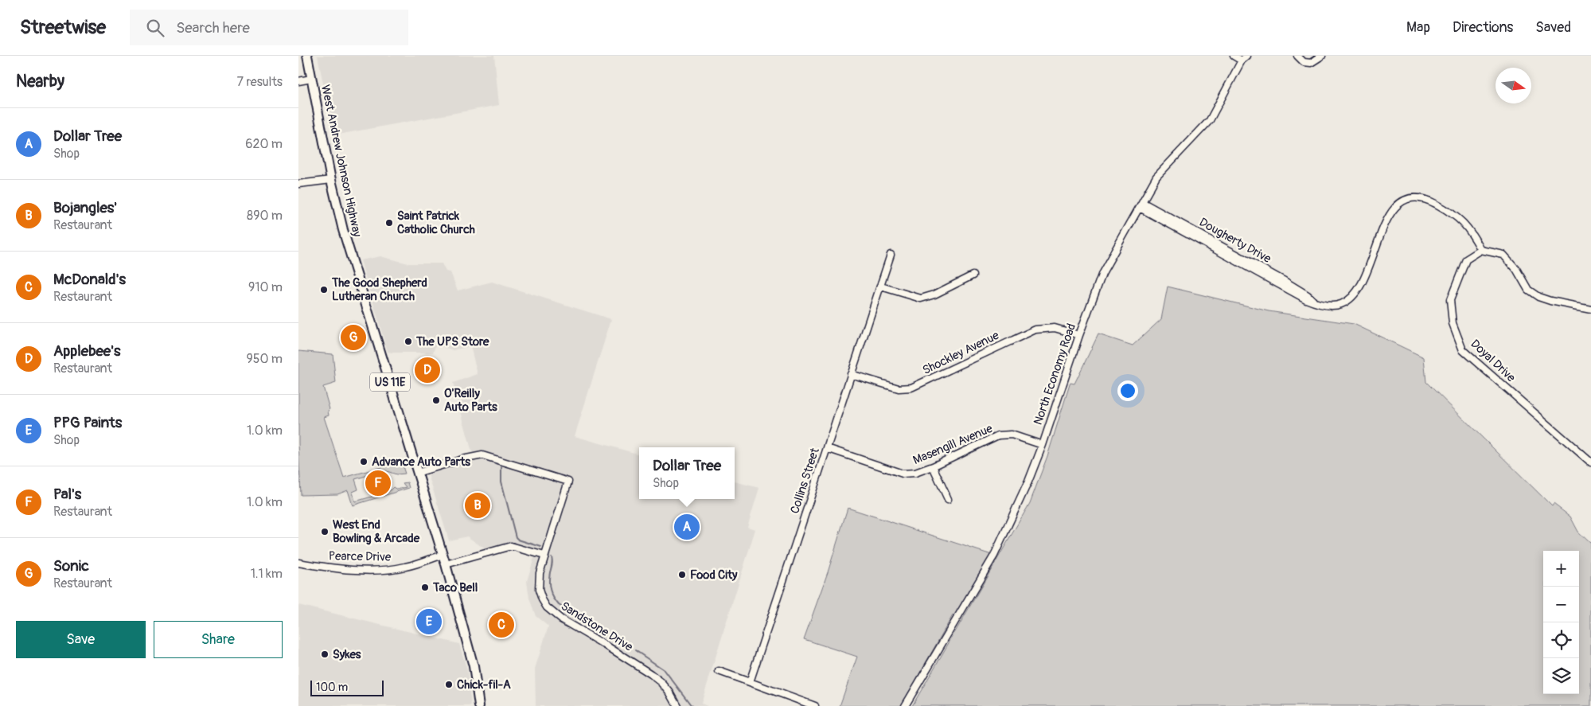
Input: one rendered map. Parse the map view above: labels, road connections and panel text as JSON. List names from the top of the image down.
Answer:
{
  "streets": {
    "main road": ["West Andrew Johnson Highway", "US 11E"],
    "street": [
      "Dougherty Drive",
      "Shockley Avenue",
      "Doyal Drive",
      "North Economy Road",
      "Masengill Avenue",
      "Collins Street",
      "Pearce Drive",
      "Sandstone Drive"
    ]
  },
  "crossings": [
    ["West Andrew Johnson Highway", "Pearce Drive"],
    ["West Andrew Johnson Highway", "Sandstone Drive"],
    ["Dougherty Drive", "Doyal Drive"],
    ["Dougherty Drive", "North Economy Road"],
    ["Shockley Avenue", "North Economy Road"],
    ["Shockley Avenue", "Collins Street"],
    ["North Economy Road", "Masengill Avenue"],
    ["Masengill Avenue", "Collins Street"]
  ],
  "places": [
    "Saint Patrick Catholic Church",
    "The Good Shepherd Lutheran Church",
    "The UPS Store",
    "O'Reilly Auto Parts",
    "Advance Auto Parts",
    "West End Bowling & Arcade",
    "Food City",
    "Taco Bell",
    "Sykes",
    "Chick-fil-A"
  ],
  "scale_bar": "100 m",
  "north": "right",
  "page": {
    "header": "Streetwise",
    "search": "Search here",
    "nav": ["Map", "Directions", "Saved"],
    "heading": ["Nearby", "7 results"],
    "list": [
      {
        "mark": "A",
        "name": "Dollar Tree",
        "note": "Shop",
        "value": "620 m"
      },
      {
        "mark": "B",
        "name": "Bojangles'",
        "note": "Restaurant",
        "value": "890 m"
      },
      {
        "mark": "C",
        "name": "McDonald's",
        "note": "Restaurant",
        "value": "910 m"
      },
      {
        "mark": "D",
        "name": "Applebee's",
        "note": "Restaurant",
        "value": "950 m"
      },
      {
        "mark": "E",
        "name": "PPG Paints",
        "note": "Shop",
        "value": "1.0 km"
      },
      {
        "mark": "F",
        "name": "Pal's",
        "note": "Restaurant",
        "value": "1.0 km"
      },
      {
        "mark": "G",
        "name": "Sonic",
        "note": "Restaurant",
        "value": "1.1 km"
      }
    ],
    "pins": [
      "G",
      "D",
      "F",
      "B",
      "A",
      "E",
      "C"
    ],
    "popup": ["Dollar Tree", "Shop"],
    "map_buttons": ["+", "−"],
    "buttons": ["Save", "Share"],
    "scale": "100 m"
  }
}
